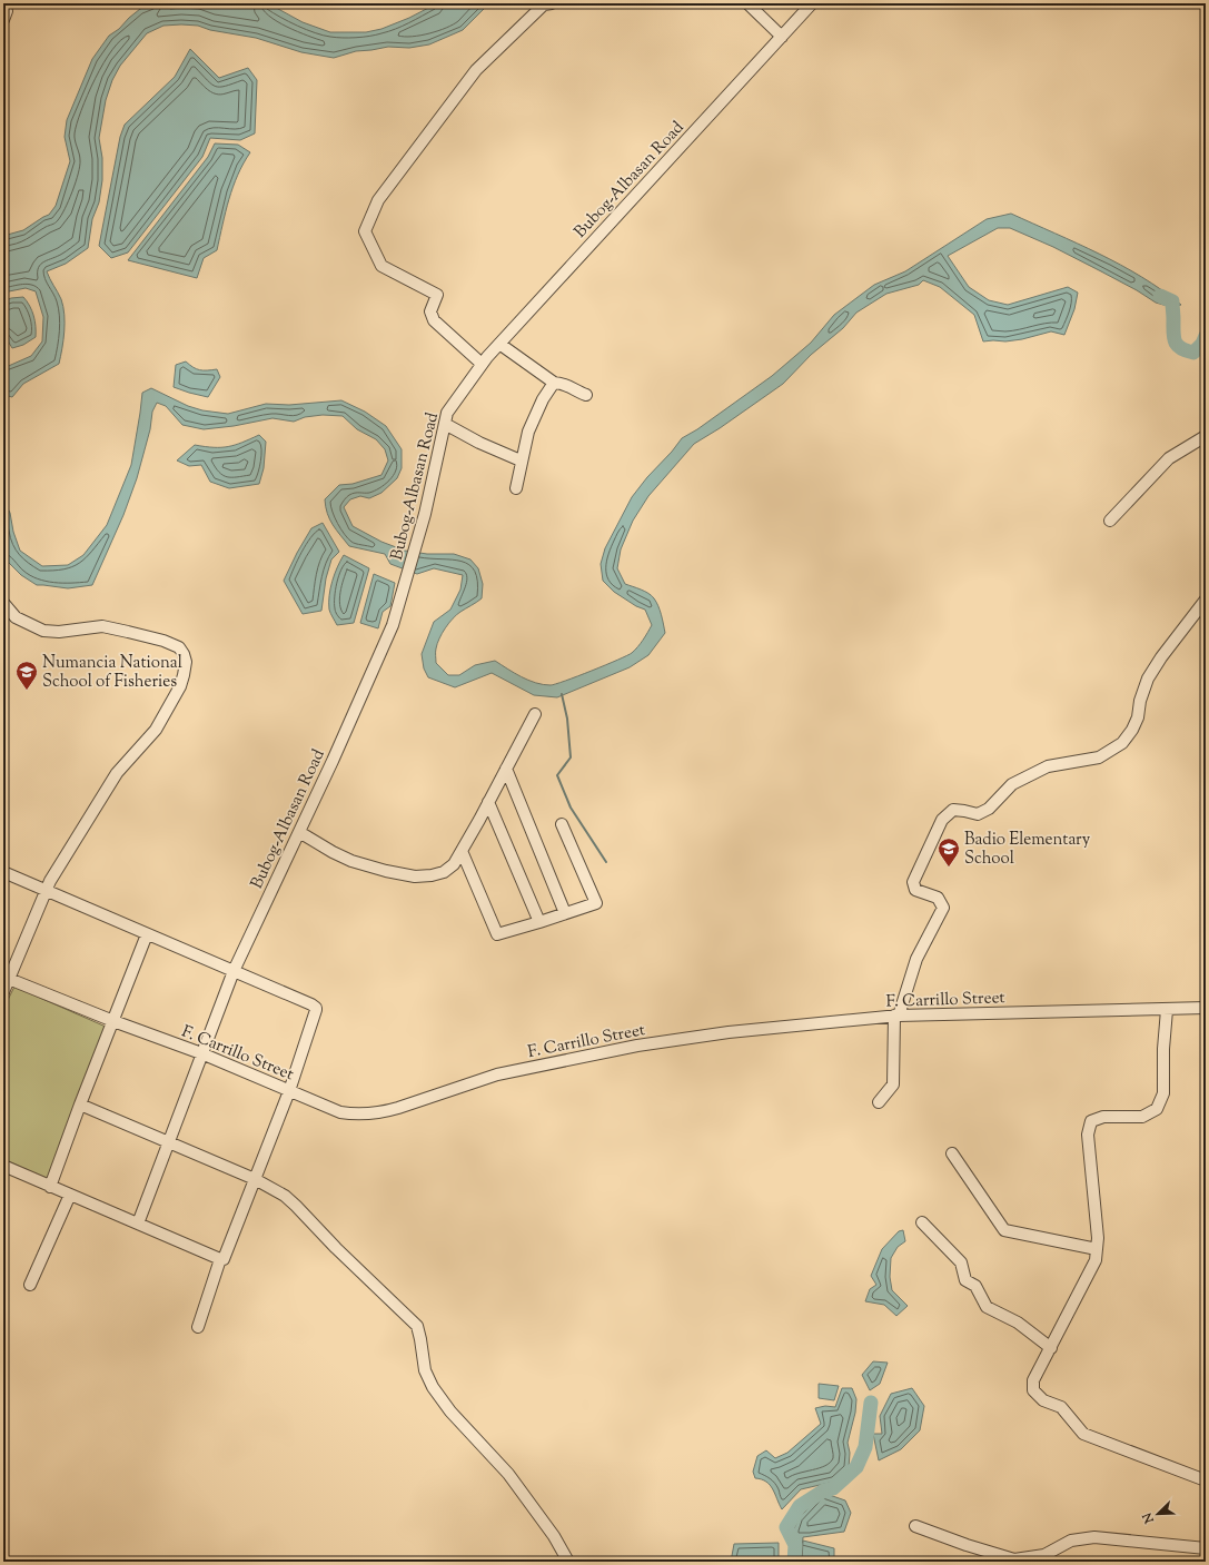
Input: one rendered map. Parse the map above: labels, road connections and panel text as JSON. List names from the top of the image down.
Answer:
{
  "streets": {
    "street": ["Bubog-Albasan Road", "F. Carrillo Street"]
  },
  "crossings": [
    ["Bubog-Albasan Road", "F. Carrillo Street"]
  ],
  "places": {
    "school or university": ["Numancia National School of Fisheries", "Badio Elementary School"]
  },
  "north": "bottom left"
}
